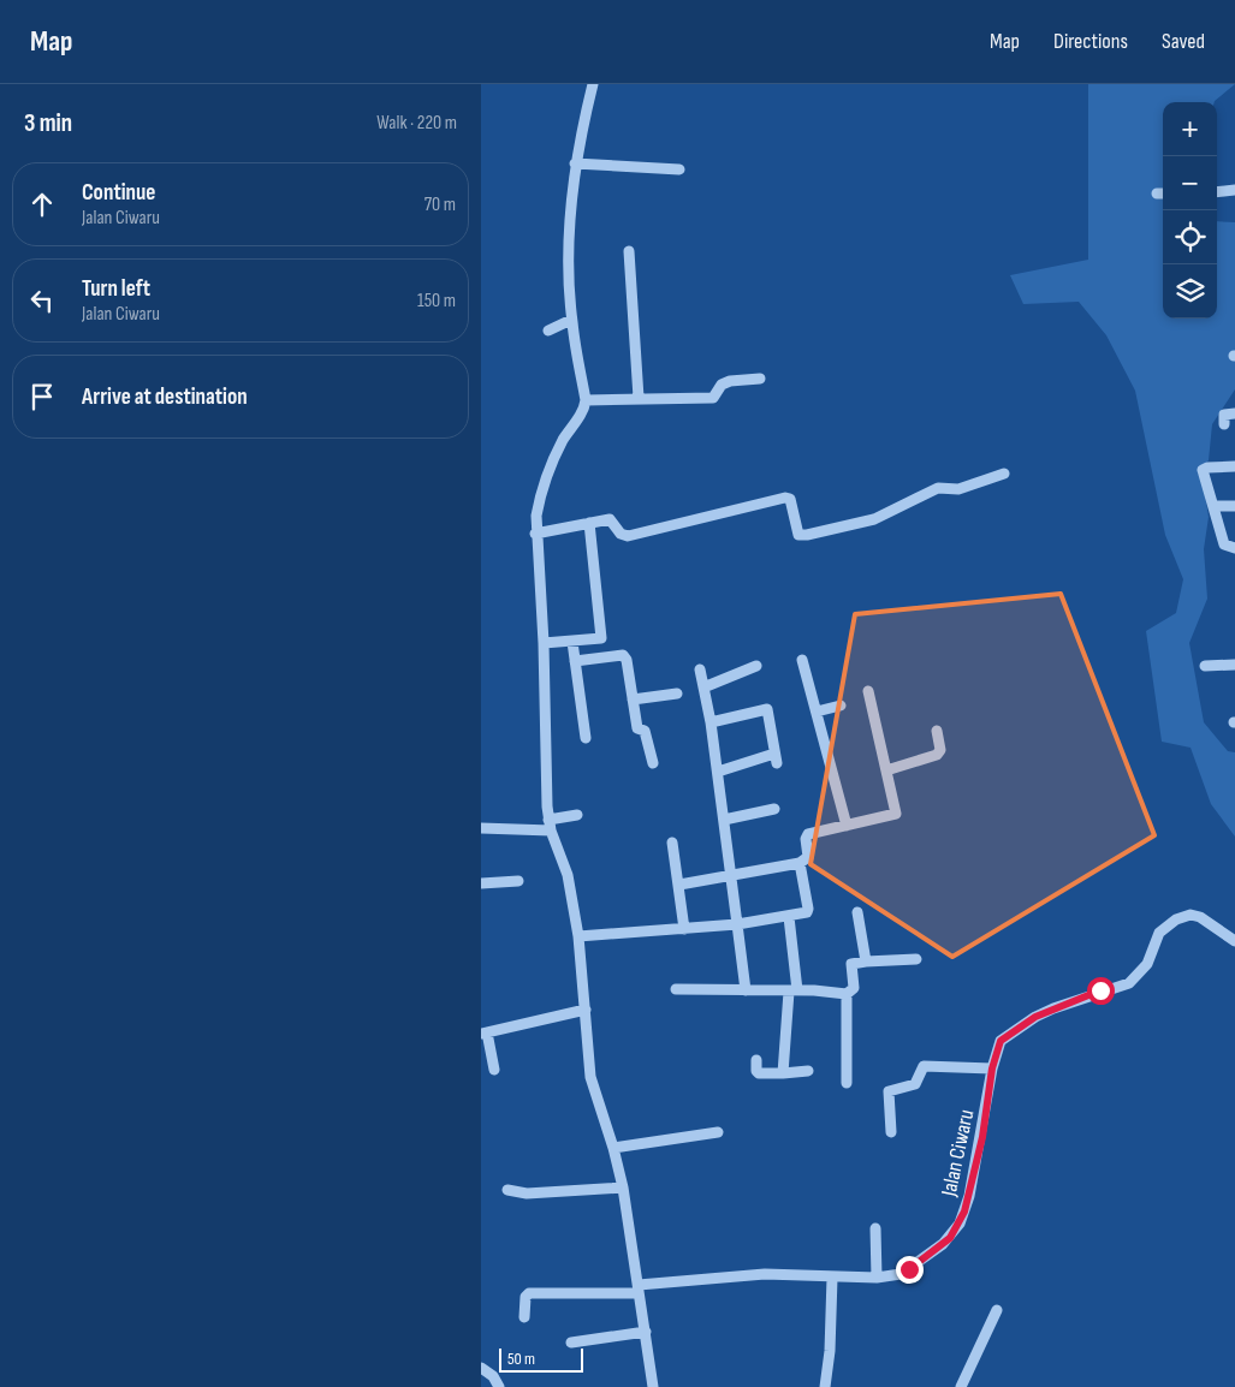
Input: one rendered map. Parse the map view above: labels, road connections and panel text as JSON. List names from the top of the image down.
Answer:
{
  "streets": {
    "street": ["Jalan Ciwaru"]
  },
  "scale_bar": "50 m",
  "page": {
    "header": "Map",
    "nav": ["Map", "Directions", "Saved"],
    "heading": ["3 min", "Walk · 220 m"],
    "map_buttons": ["+", "−"],
    "list": [
      ["Continue", "Jalan Ciwaru", "70 m"],
      ["Turn left", "Jalan Ciwaru", "150 m"],
      "Arrive at destination"
    ],
    "scale": "50 m"
  }
}
